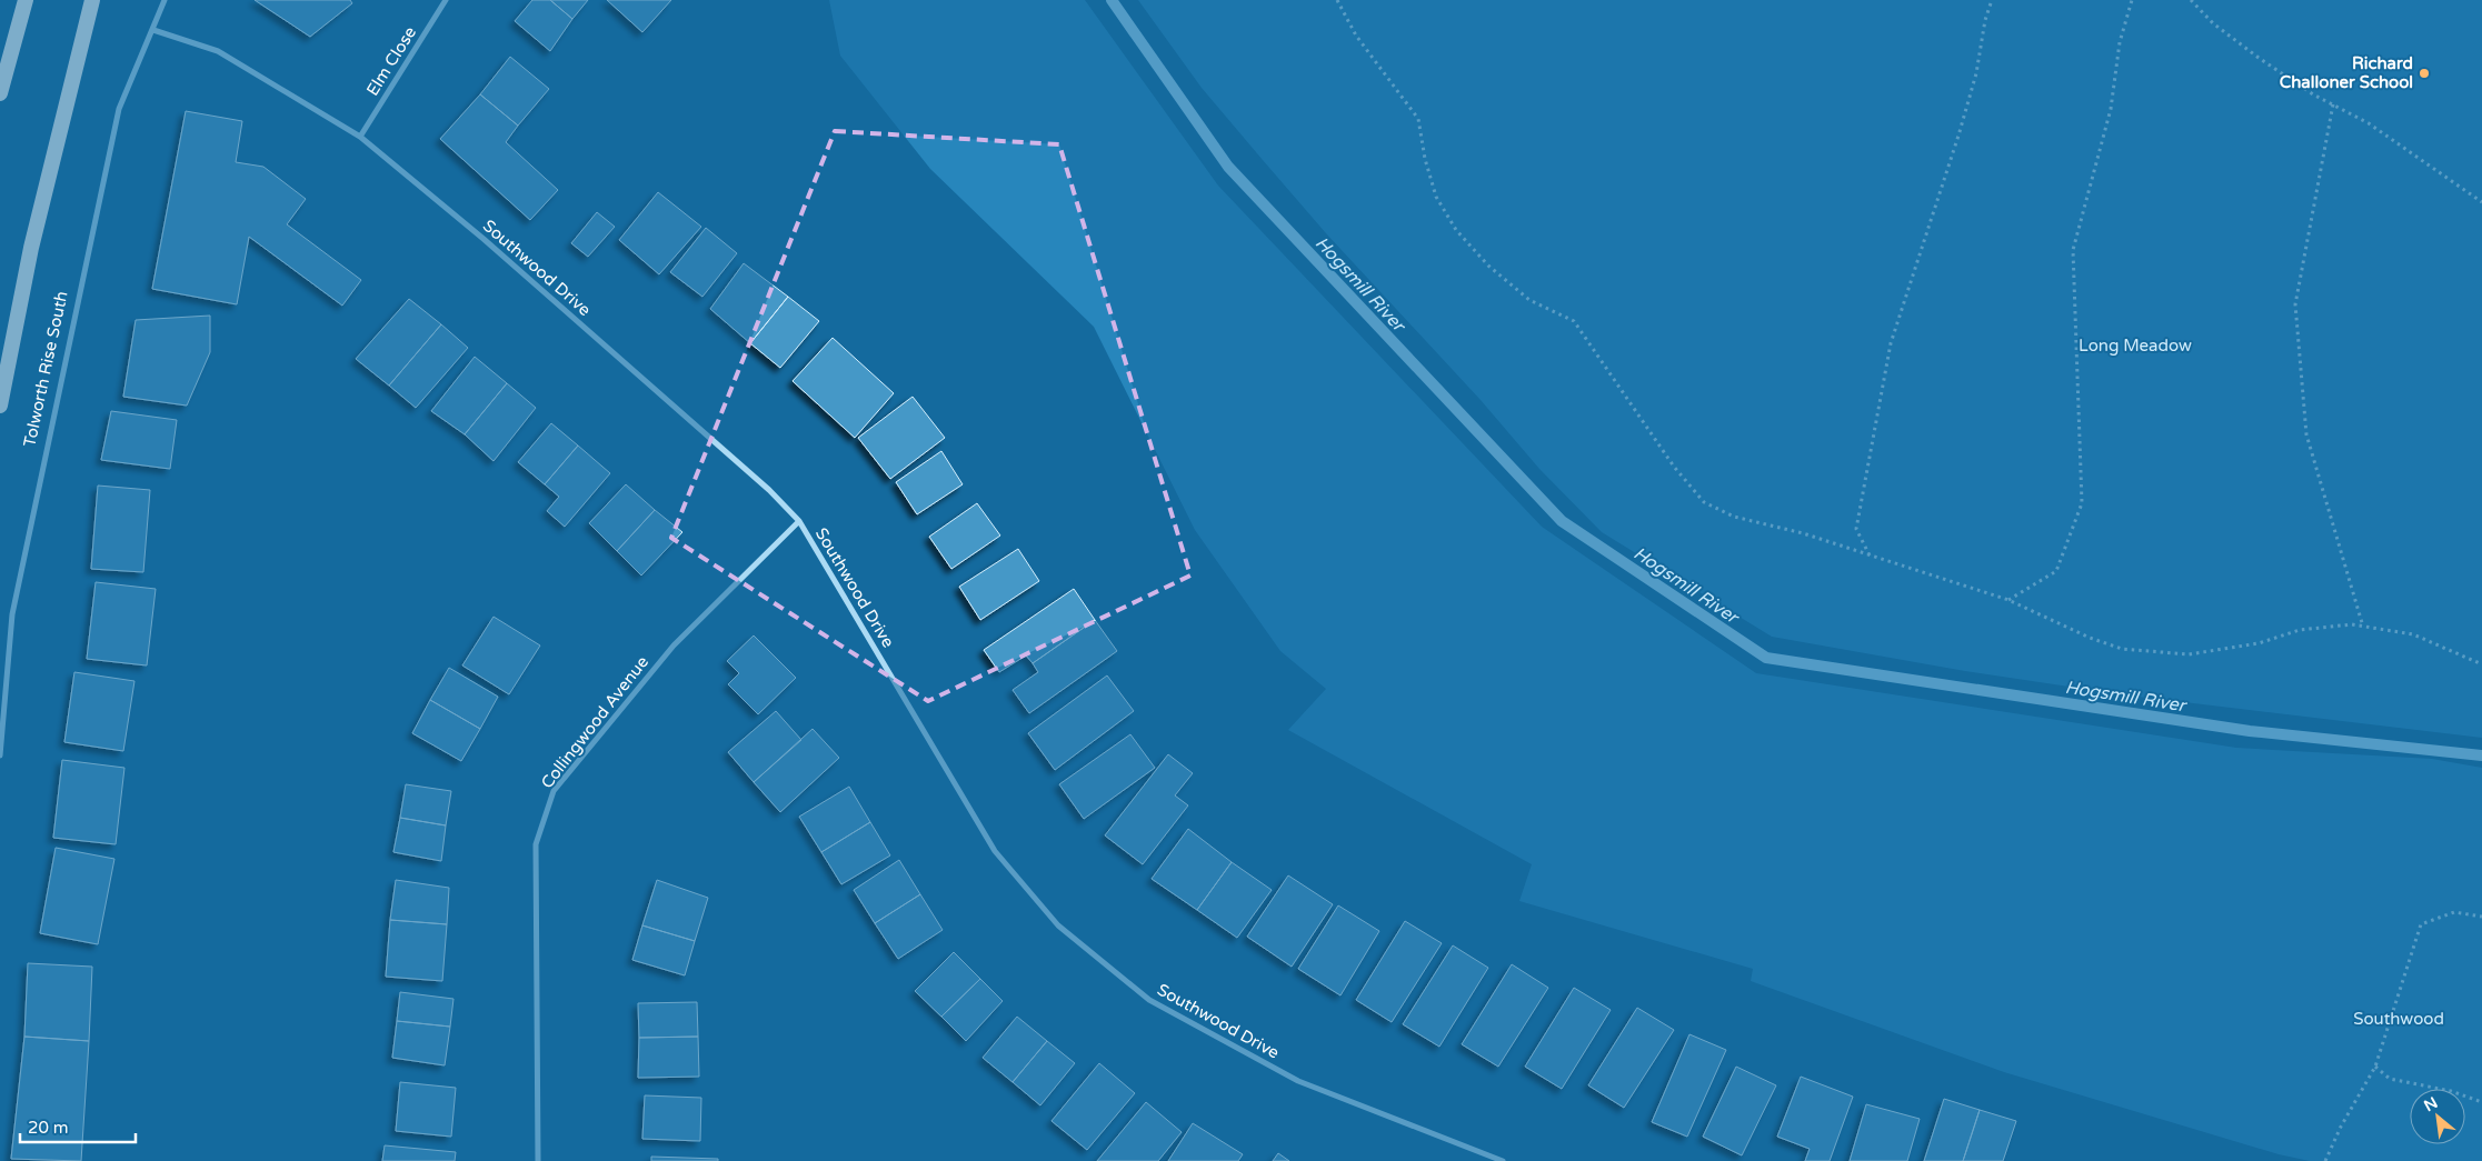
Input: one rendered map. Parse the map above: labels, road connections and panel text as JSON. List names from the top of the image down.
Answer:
{
  "streets": {
    "street": [
      "Elm Close",
      "Southwood Drive",
      "Tolworth Rise South",
      "Collingwood Avenue"
    ]
  },
  "crossings": [
    ["Elm Close", "Southwood Drive"],
    ["Southwood Drive", "Tolworth Rise South"],
    ["Southwood Drive", "Collingwood Avenue"]
  ],
  "water": ["Hogsmill River"],
  "parks": ["Long Meadow", "Southwood"],
  "places": ["Richard Challoner School"],
  "scale_bar": "20 m",
  "north": "top left"
}
